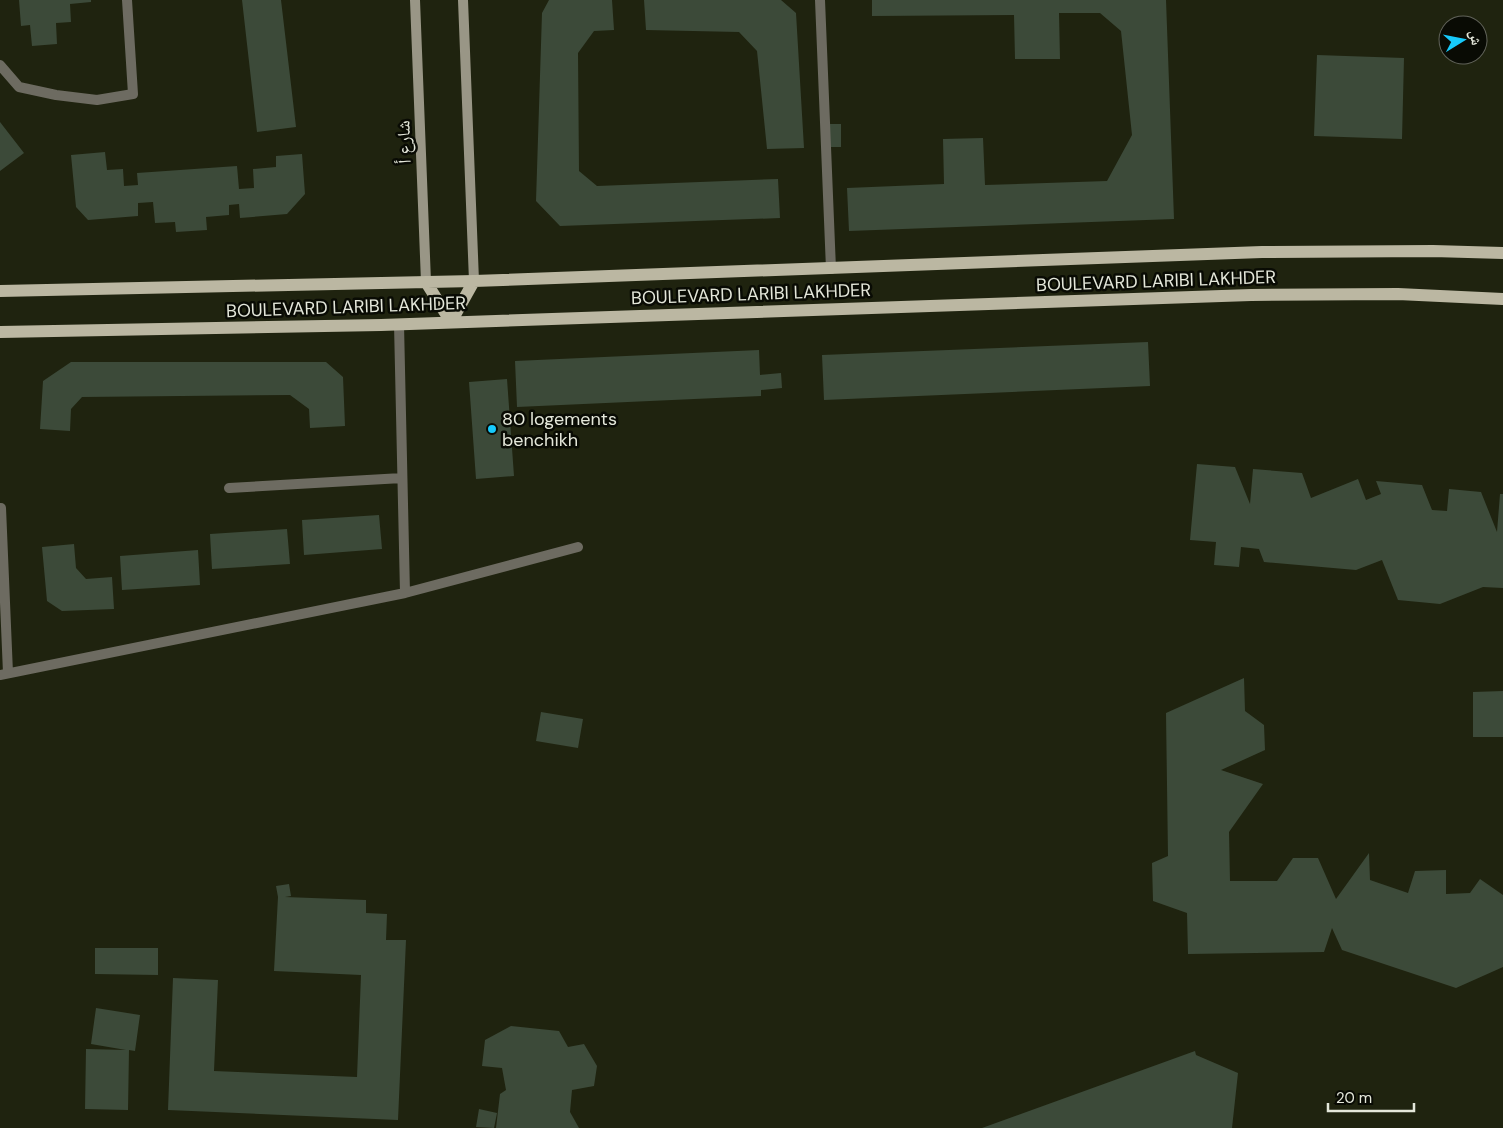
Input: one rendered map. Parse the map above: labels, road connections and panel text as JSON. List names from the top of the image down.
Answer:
{
  "streets": {
    "main road": ["BOULEVARD LARIBI LAKHDER"],
    "street": ["شارع أ"]
  },
  "crossings": [
    ["شارع أ", "BOULEVARD LARIBI LAKHDER"]
  ],
  "places": ["80 logements benchikh"],
  "scale_bar": "20 m",
  "north": "right"
}
